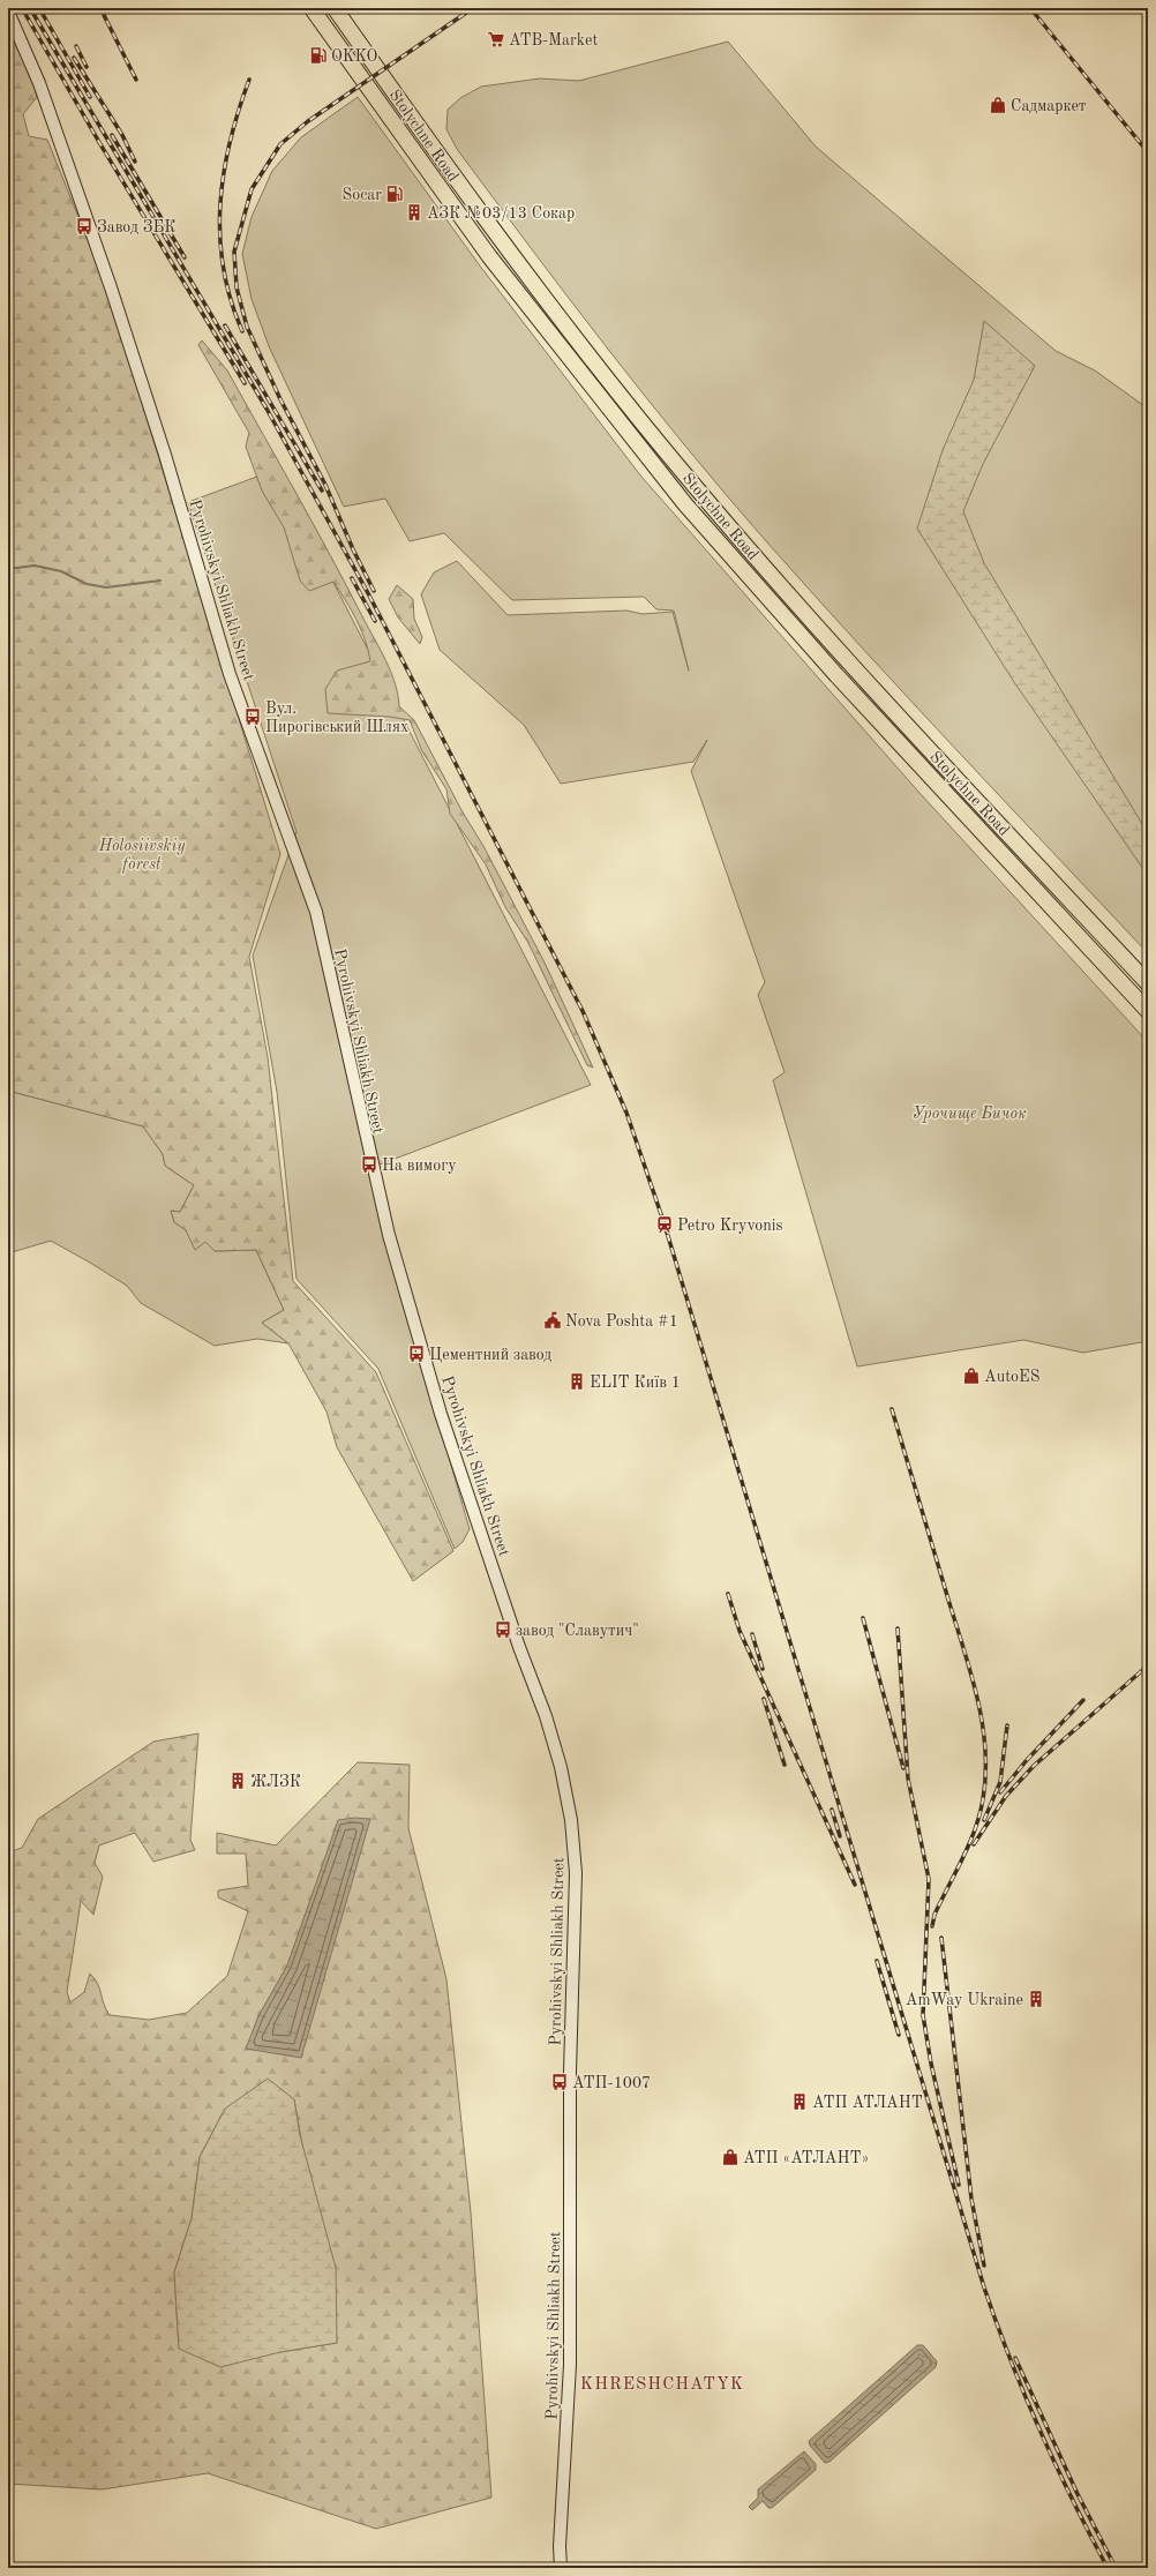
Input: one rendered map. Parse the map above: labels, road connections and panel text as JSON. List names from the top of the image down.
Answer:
{
  "streets": {
    "highway": ["Stolychne Road"],
    "street": ["Pyrohivskyi Shliakh Street"]
  },
  "districts": ["KHRESHCHATYK"],
  "parks": ["Holosiivskiy forest", "Урочище Бичок"],
  "places": {
    "supermarket": ["ATB-Market"],
    "fuel station": ["OKKO", "Socar"],
    "shop": ["Садмаркет", "AutoES", "АТП «АТЛАНТ»"],
    "building": [
      "АЗК №03/13 Сокар",
      "ELIT Київ 1",
      "ЖЛЗК",
      "AmWay Ukraine",
      "АТП АТЛАНТ"
    ],
    "bus stop": [
      "Завод ЗБК",
      "Вул. Пирогівський Шлях",
      "На вимогу",
      "Цементний завод",
      "завод \"Славутич\"",
      "АТП-1007"
    ],
    "station": ["Petro Kryvonis"],
    "public building": ["Nova Poshta #1"]
  }
}
